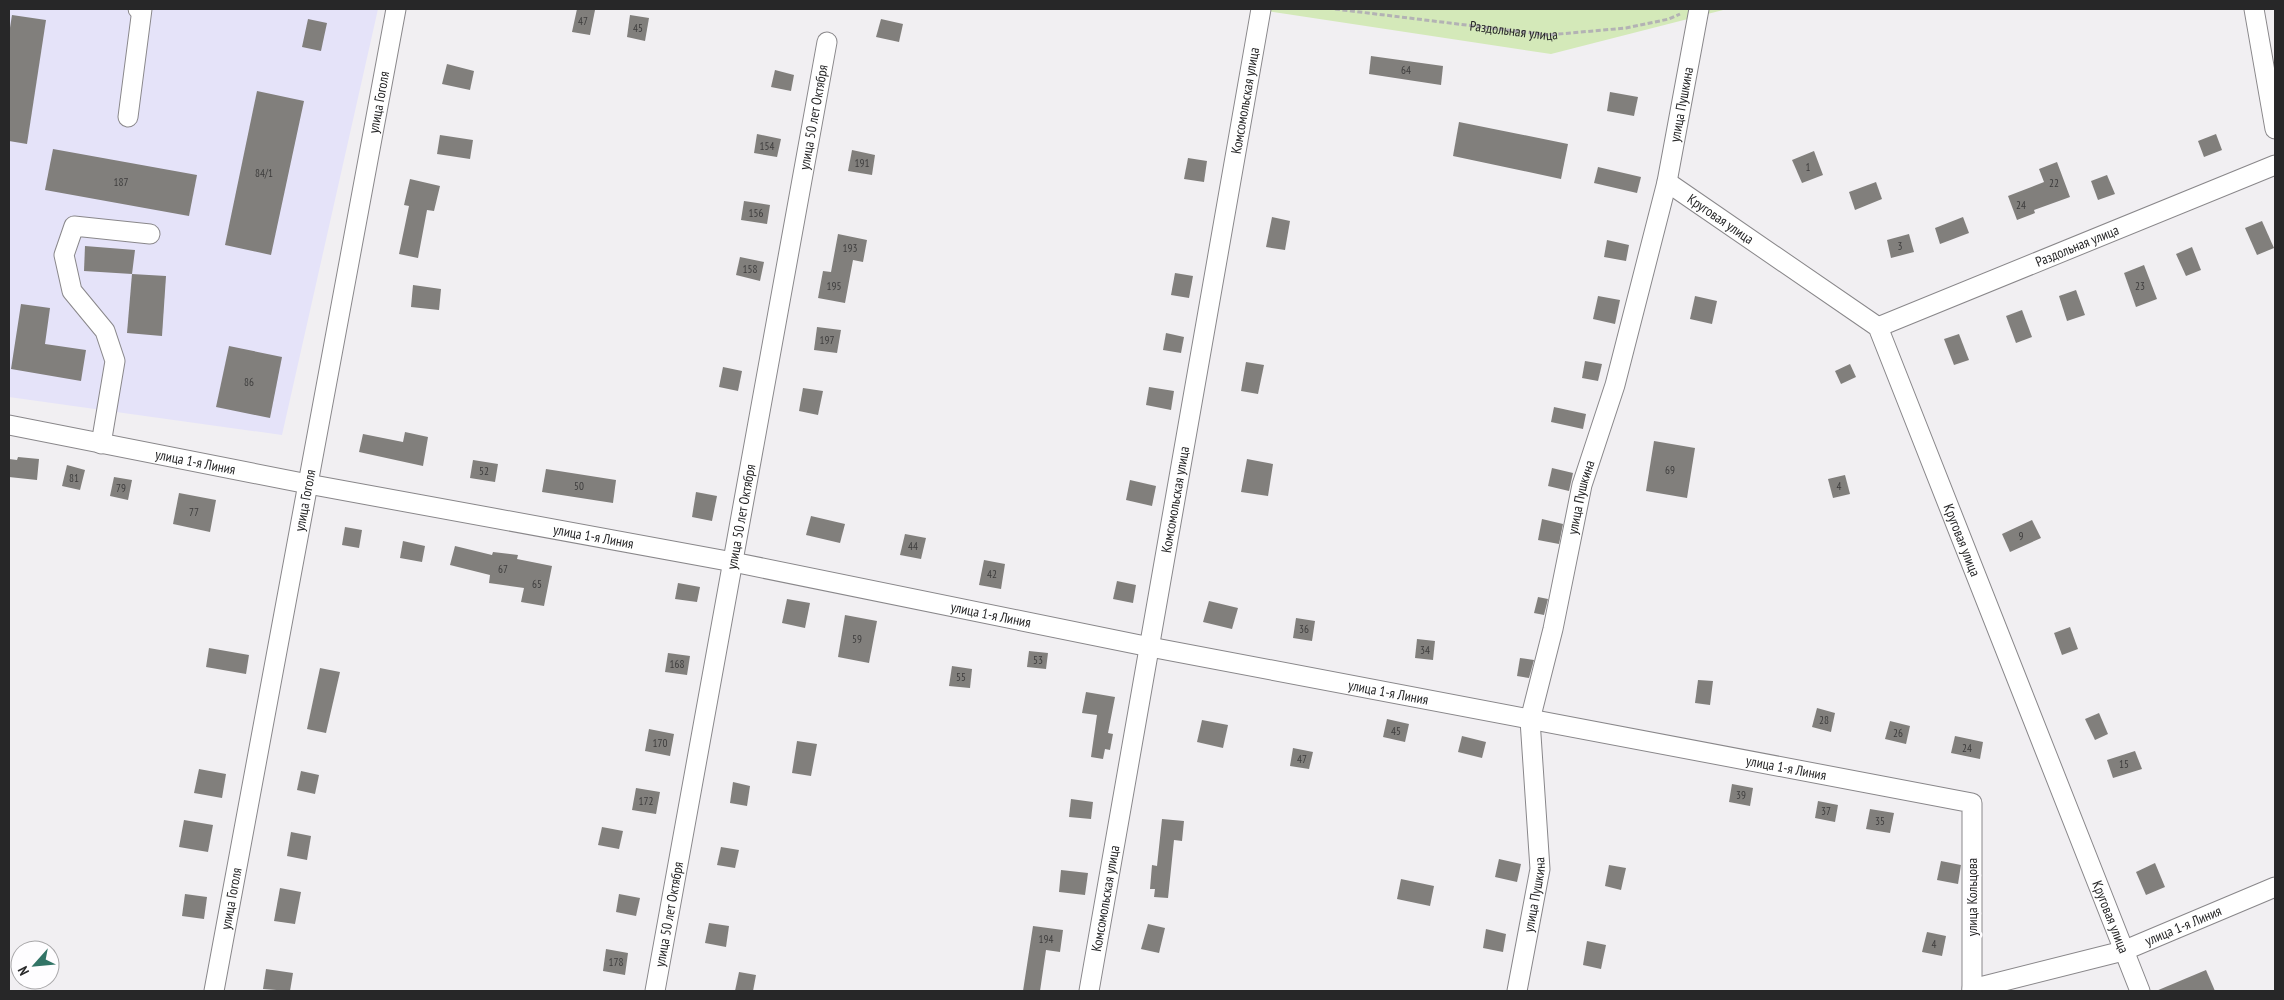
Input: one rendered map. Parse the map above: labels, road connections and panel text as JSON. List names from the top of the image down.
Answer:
{
  "streets": {
    "street": [
      "Раздольная улица",
      "Комсомольская улица",
      "улица Гоголя",
      "улица Пушкина",
      "улица 50 лет Октября",
      "Круговая улица",
      "улица 1-я Линия",
      "улица Кольцова"
    ]
  },
  "crossings": [
    ["Раздольная улица", "улица Пушкина"],
    ["Раздольная улица", "Круговая улица"],
    ["Комсомольская улица", "улица 1-я Линия"],
    ["улица Гоголя", "улица 1-я Линия"],
    ["улица Пушкина", "Круговая улица"],
    ["улица Пушкина", "улица 1-я Линия"],
    ["улица 50 лет Октября", "улица 1-я Линия"],
    ["Круговая улица", "улица 1-я Линия"],
    ["улица 1-я Линия", "улица Кольцова"]
  ],
  "house_numbers": [
    "47",
    "45",
    "64",
    "154",
    "191",
    "1",
    "84/1",
    "187",
    "22",
    "24",
    "156",
    "3",
    "193",
    "158",
    "195",
    "23",
    "197",
    "86",
    "69",
    "52",
    "81",
    "50",
    "4",
    "79",
    "77",
    "9",
    "44",
    "67",
    "42",
    "65",
    "36",
    "59",
    "34",
    "53",
    "168",
    "55",
    "28",
    "45",
    "26",
    "170",
    "24",
    "47",
    "15",
    "39",
    "172",
    "37",
    "35",
    "194",
    "4",
    "178"
  ],
  "north": "bottom left"
}
